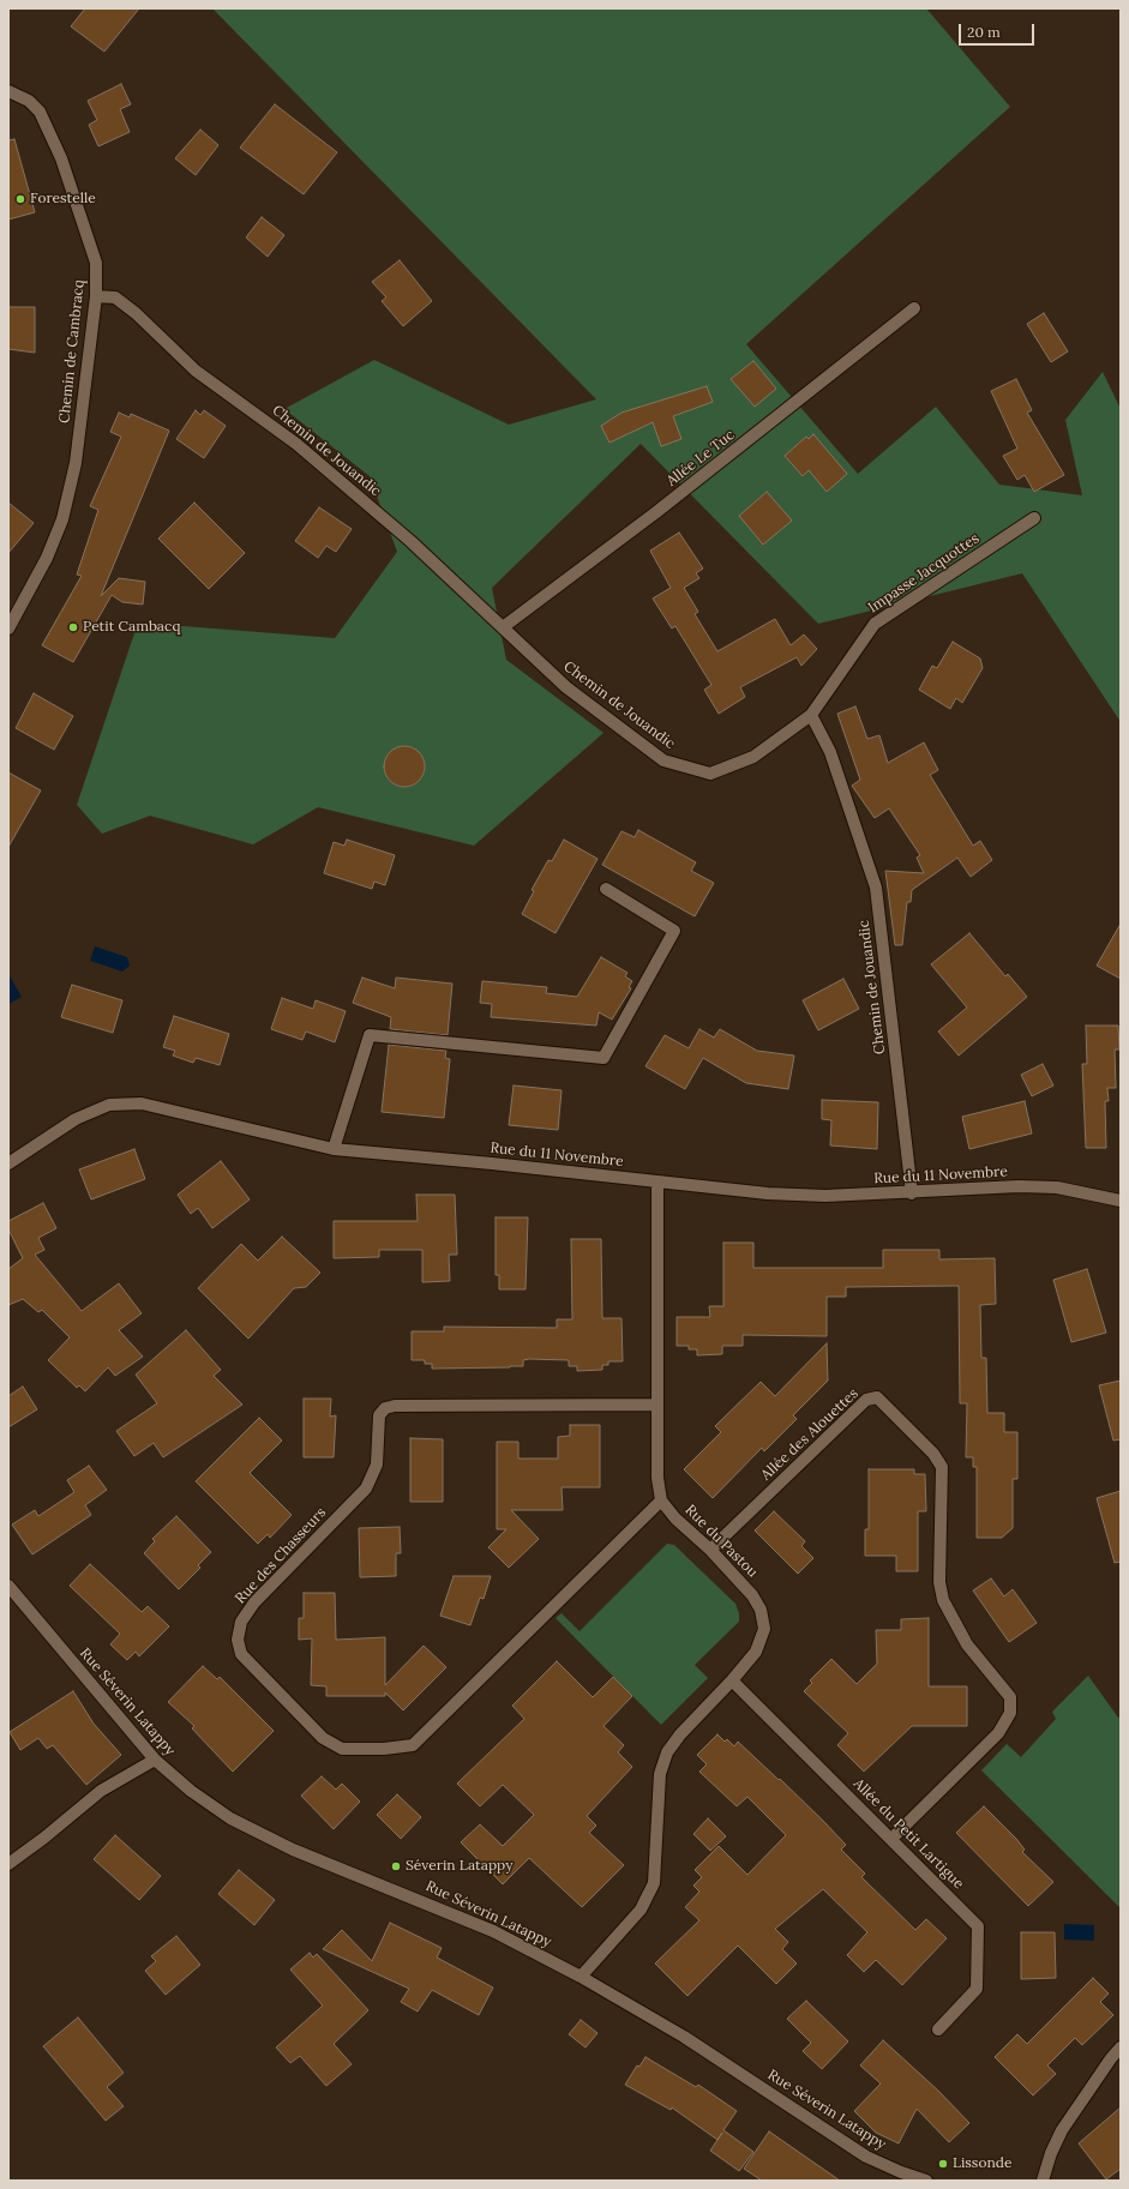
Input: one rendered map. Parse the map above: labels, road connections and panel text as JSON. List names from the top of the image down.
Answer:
{
  "streets": {
    "street": [
      "Chemin de Cambracq",
      "Chemin de Jouandic",
      "Allée Le Tuc",
      "Impasse Jacquottes",
      "Rue du 11 Novembre",
      "Allée des Alouettes",
      "Rue du Pastou",
      "Rue des Chasseurs",
      "Rue Séverin Latappy",
      "Allée du Petit Lartigue"
    ]
  },
  "crossings": [
    ["Chemin de Cambracq", "Chemin de Jouandic"],
    ["Chemin de Jouandic", "Allée Le Tuc"],
    ["Chemin de Jouandic", "Impasse Jacquottes"],
    ["Chemin de Jouandic", "Rue du 11 Novembre"],
    ["Allée des Alouettes", "Rue du Pastou"],
    ["Allée des Alouettes", "Allée du Petit Lartigue"],
    ["Rue du Pastou", "Rue des Chasseurs"],
    ["Rue du Pastou", "Rue Séverin Latappy"],
    ["Rue du Pastou", "Allée du Petit Lartigue"]
  ],
  "places": [
    "Forestelle",
    "Petit Cambacq",
    "Séverin Latappy",
    "Lissonde"
  ],
  "scale_bar": "20 m"
}
